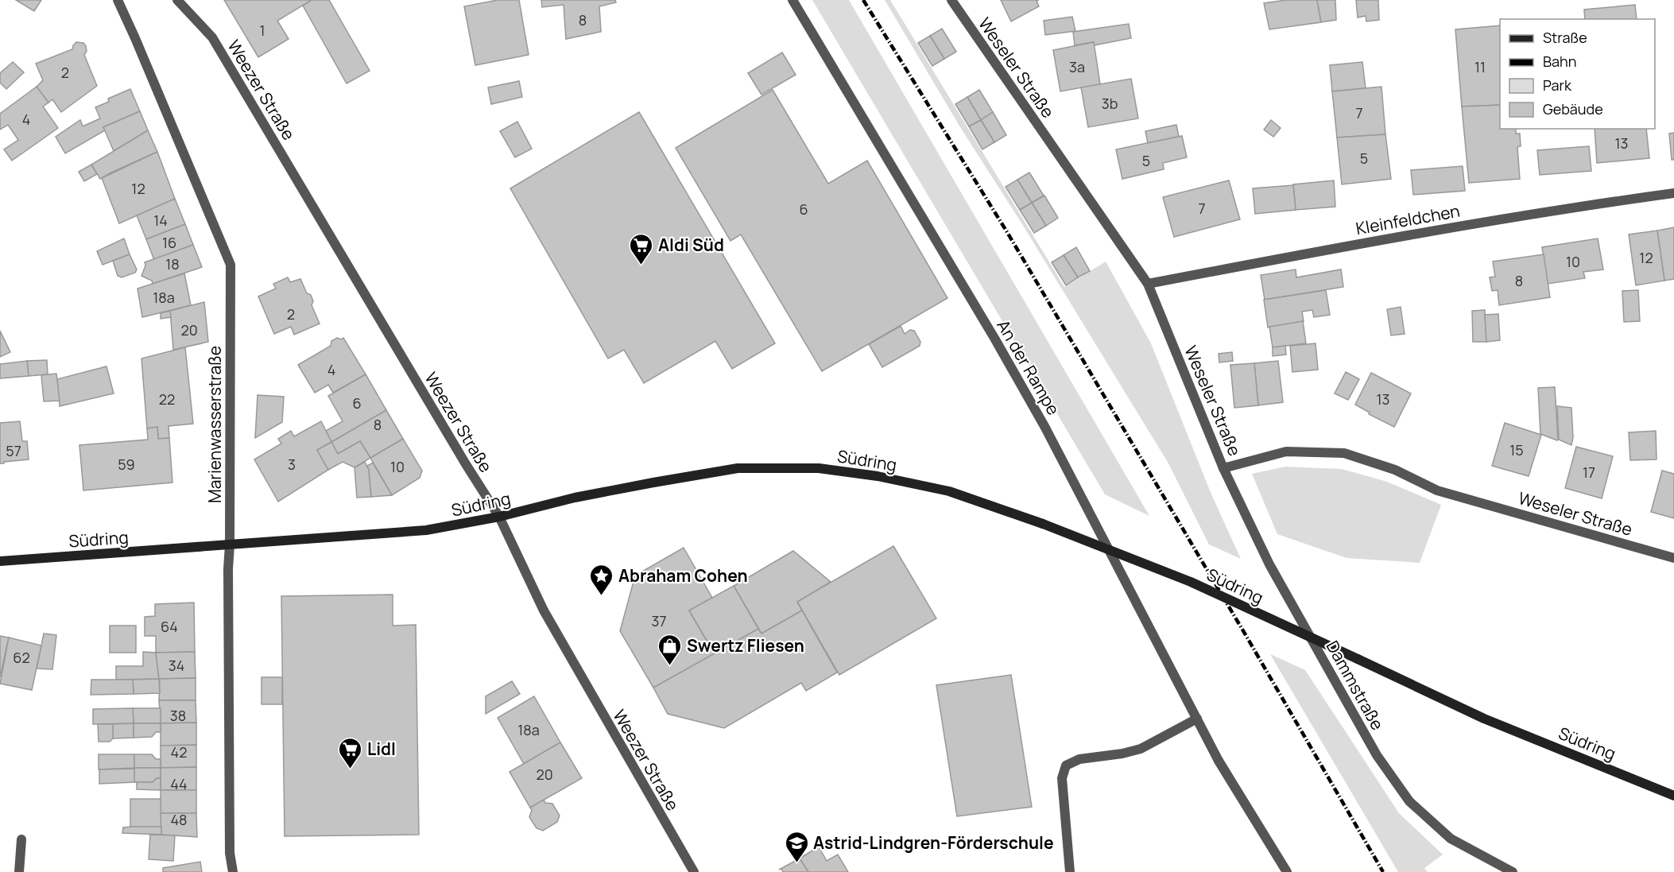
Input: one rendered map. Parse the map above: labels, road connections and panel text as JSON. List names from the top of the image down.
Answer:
{
  "streets": {
    "main road": ["Südring"],
    "street": [
      "Weseler Straße",
      "Weezer Straße",
      "Kleinfeldchen",
      "An der Rampe",
      "Marienwasserstraße",
      "Dammstraße"
    ]
  },
  "crossings": [
    ["Weseler Straße", "Kleinfeldchen"],
    ["Weseler Straße", "Dammstraße"],
    ["Weezer Straße", "Südring"],
    ["Marienwasserstraße", "Südring"]
  ],
  "places": {
    "supermarket": ["Aldi Süd", "Lidl"],
    "place": ["Abraham Cohen"],
    "shop": ["Swertz Fliesen"],
    "school or university": ["Astrid-Lindgren-Förderschule"]
  },
  "house_numbers": [
    "8",
    "1",
    "3a",
    "11",
    "2",
    "3b",
    "7",
    "4",
    "13",
    "5",
    "5",
    "12",
    "7",
    "6",
    "14",
    "16",
    "12",
    "10",
    "18",
    "8",
    "18a",
    "2",
    "20",
    "4",
    "22",
    "13",
    "6",
    "8",
    "15",
    "57",
    "59",
    "3",
    "10",
    "17",
    "37",
    "64",
    "62",
    "34",
    "38",
    "18a",
    "42",
    "20",
    "44",
    "48"
  ],
  "legend": [
    "Straße",
    "Bahn",
    "Park",
    "Gebäude"
  ]
}
